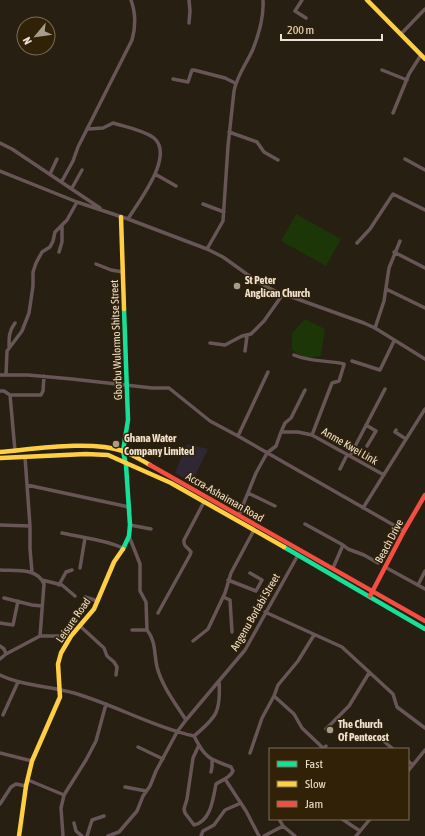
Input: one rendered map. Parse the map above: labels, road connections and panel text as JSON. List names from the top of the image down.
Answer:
{
  "streets": {
    "main road": [
      "Gborbu Wulormo Shitse Street",
      "Accra-Ashaiman Road",
      "Beach Drive",
      "Leisure Road"
    ],
    "street": ["Anme Kwei Link", "Angenu Borlabi Street"]
  },
  "crossings": [
    ["Gborbu Wulormo Shitse Street", "Accra-Ashaiman Road"],
    ["Gborbu Wulormo Shitse Street", "Leisure Road"],
    ["Accra-Ashaiman Road", "Beach Drive"],
    ["Accra-Ashaiman Road", "Angenu Borlabi Street"],
    ["Accra-Ashaiman Road", "Leisure Road"]
  ],
  "places": ["St Peter Anglican Church", "Ghana Water Company Limited", "The Church Of Pentecost"],
  "legend": ["Fast", "Slow", "Jam"],
  "scale_bar": "200 m",
  "north": "bottom left"
}
